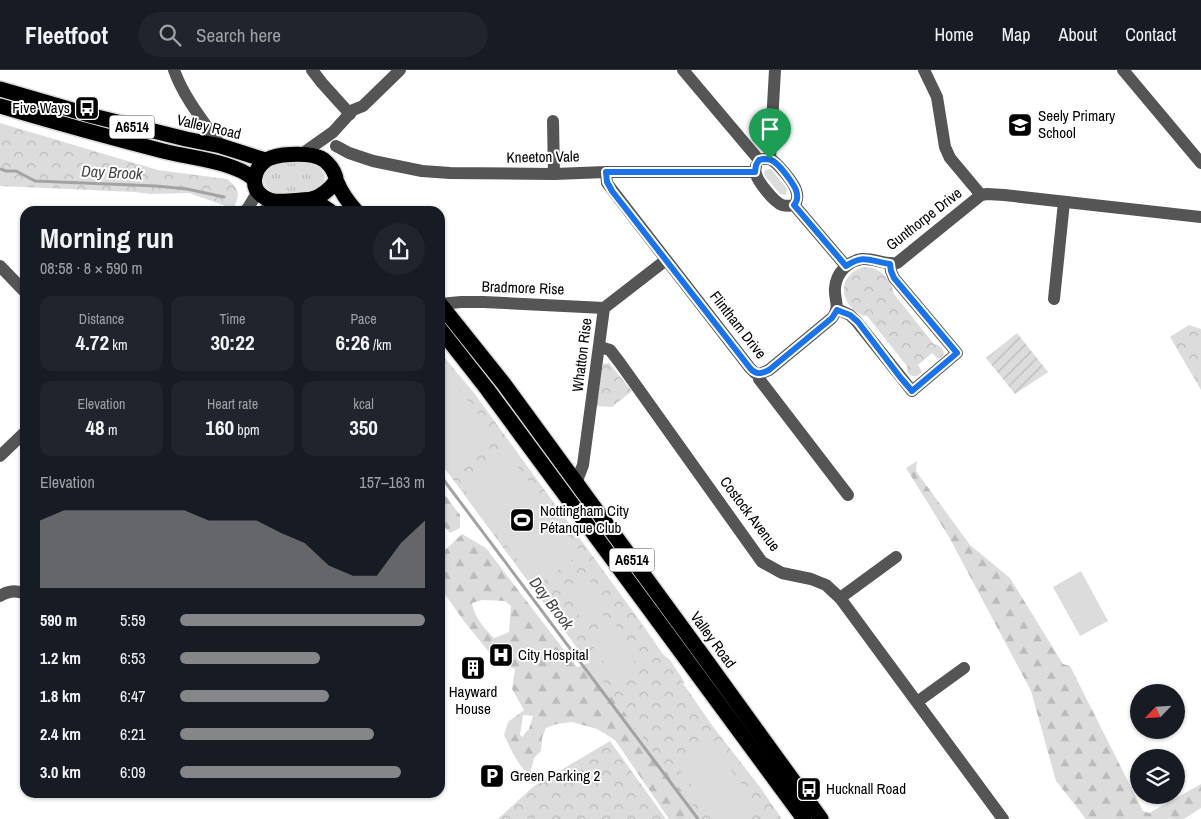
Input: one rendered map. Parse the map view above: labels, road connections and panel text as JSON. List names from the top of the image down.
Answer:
{
  "streets": {
    "highway": ["A6514", "Valley Road"],
    "street": [
      "Kneeton Vale",
      "Gunthorpe Drive",
      "Bradmore Rise",
      "Flintham Drive",
      "Whatton Rise",
      "Costock Avenue"
    ]
  },
  "crossings": [
    ["A6514", "Valley Road"],
    ["Valley Road", "Whatton Rise"],
    ["Kneeton Vale", "Flintham Drive"],
    ["Bradmore Rise", "Whatton Rise"],
    ["Flintham Drive", "Whatton Rise"],
    ["Whatton Rise", "Costock Avenue"]
  ],
  "water": ["Day Brook"],
  "places": {
    "bus stop": ["Five Ways", "Hucknall Road"],
    "school or university": ["Seely Primary School"],
    "sports": ["Nottingham City Pétanque Club"],
    "hospital": ["City Hospital"],
    "building": ["Hayward House"],
    "parking": ["Green Parking 2"]
  },
  "north": "bottom left",
  "page": {
    "header": "Fleetfoot",
    "search": "Search here",
    "nav": [
      "Home",
      "Map",
      "About",
      "Contact"
    ],
    "heading": ["Morning run", "08:58 · 8 × 590 m"],
    "stats": [
      ["Distance", "4.72 km"],
      ["Time", "30:22"],
      ["Pace", "6:26 /km"],
      ["Elevation", "48 m"],
      ["Heart rate", "160 bpm"],
      ["kcal", "350"]
    ],
    "chart": ["Elevation", "157–163 m"],
    "list": [
      {
        "name": "590 m",
        "note": "5:59"
      },
      {
        "name": "1.2 km",
        "note": "6:53"
      },
      {
        "name": "1.8 km",
        "note": "6:47"
      },
      {
        "name": "2.4 km",
        "note": "6:21"
      },
      {
        "name": "3.0 km",
        "note": "6:09"
      }
    ]
  }
}
